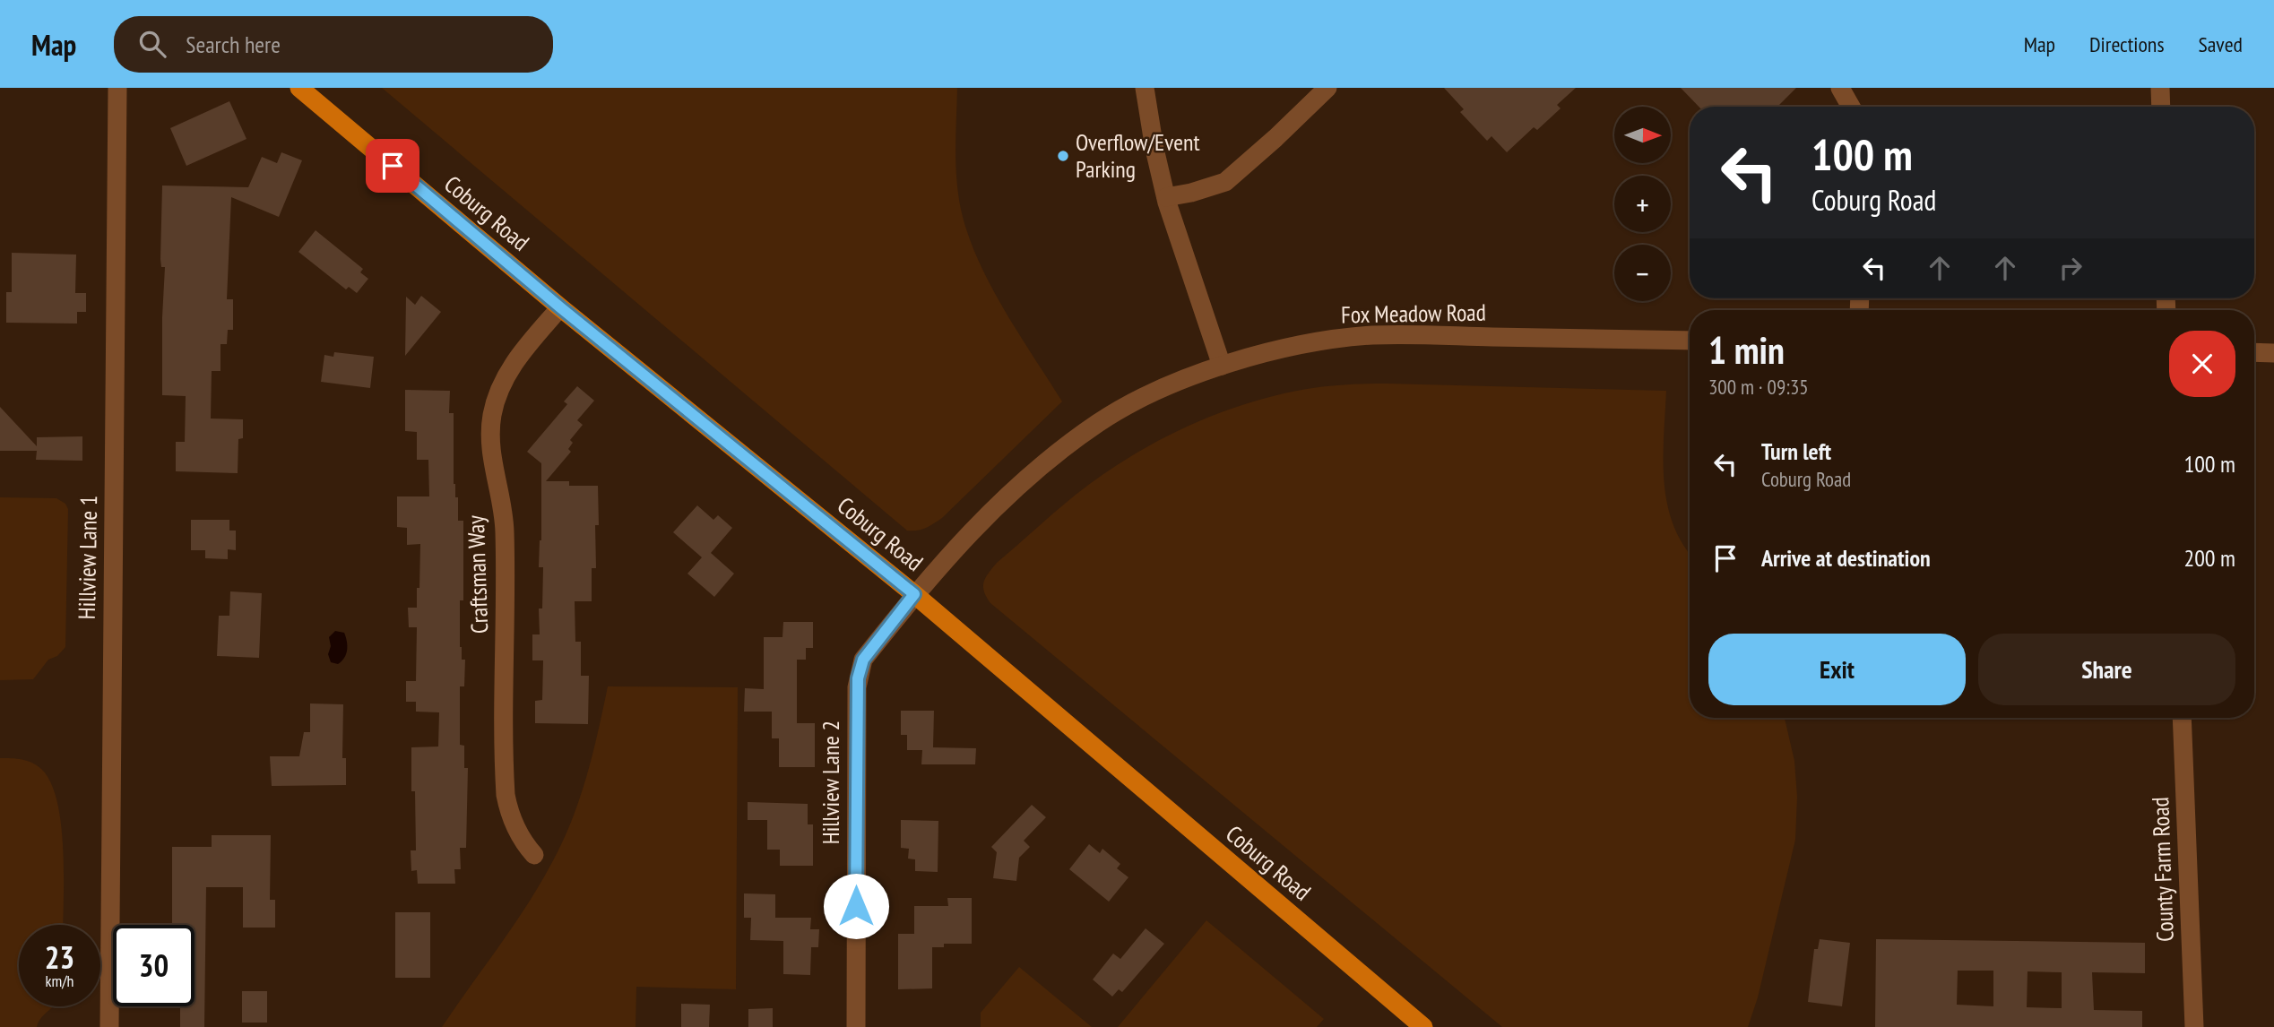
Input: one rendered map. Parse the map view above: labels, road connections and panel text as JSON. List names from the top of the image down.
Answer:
{
  "streets": {
    "main road": ["Coburg Road"],
    "street": [
      "Fox Meadow Road",
      "Hillview Lane 1",
      "Craftsman Way",
      "Hillview Lane 2",
      "County Farm Road"
    ]
  },
  "crossings": [
    ["Coburg Road", "Fox Meadow Road"],
    ["Coburg Road", "Craftsman Way"],
    ["Coburg Road", "Hillview Lane 2"],
    ["Fox Meadow Road", "Hillview Lane 2"]
  ],
  "places": ["Overflow/Event Parking"],
  "north": "right",
  "page": {
    "header": "Map",
    "search": "Search here",
    "nav": ["Map", "Directions", "Saved"],
    "map_buttons": ["+", "−"],
    "turn": ["100 m", "Coburg Road"],
    "heading": ["1 min", "300 m · 09:35"],
    "list": [
      {
        "name": "Turn left",
        "note": "Coburg Road",
        "value": "100 m"
      },
      {
        "name": "Arrive at destination",
        "value": "200 m"
      }
    ],
    "buttons": ["Exit", "Share"],
    "speed": "23 km/h",
    "limit": "30"
  }
}
